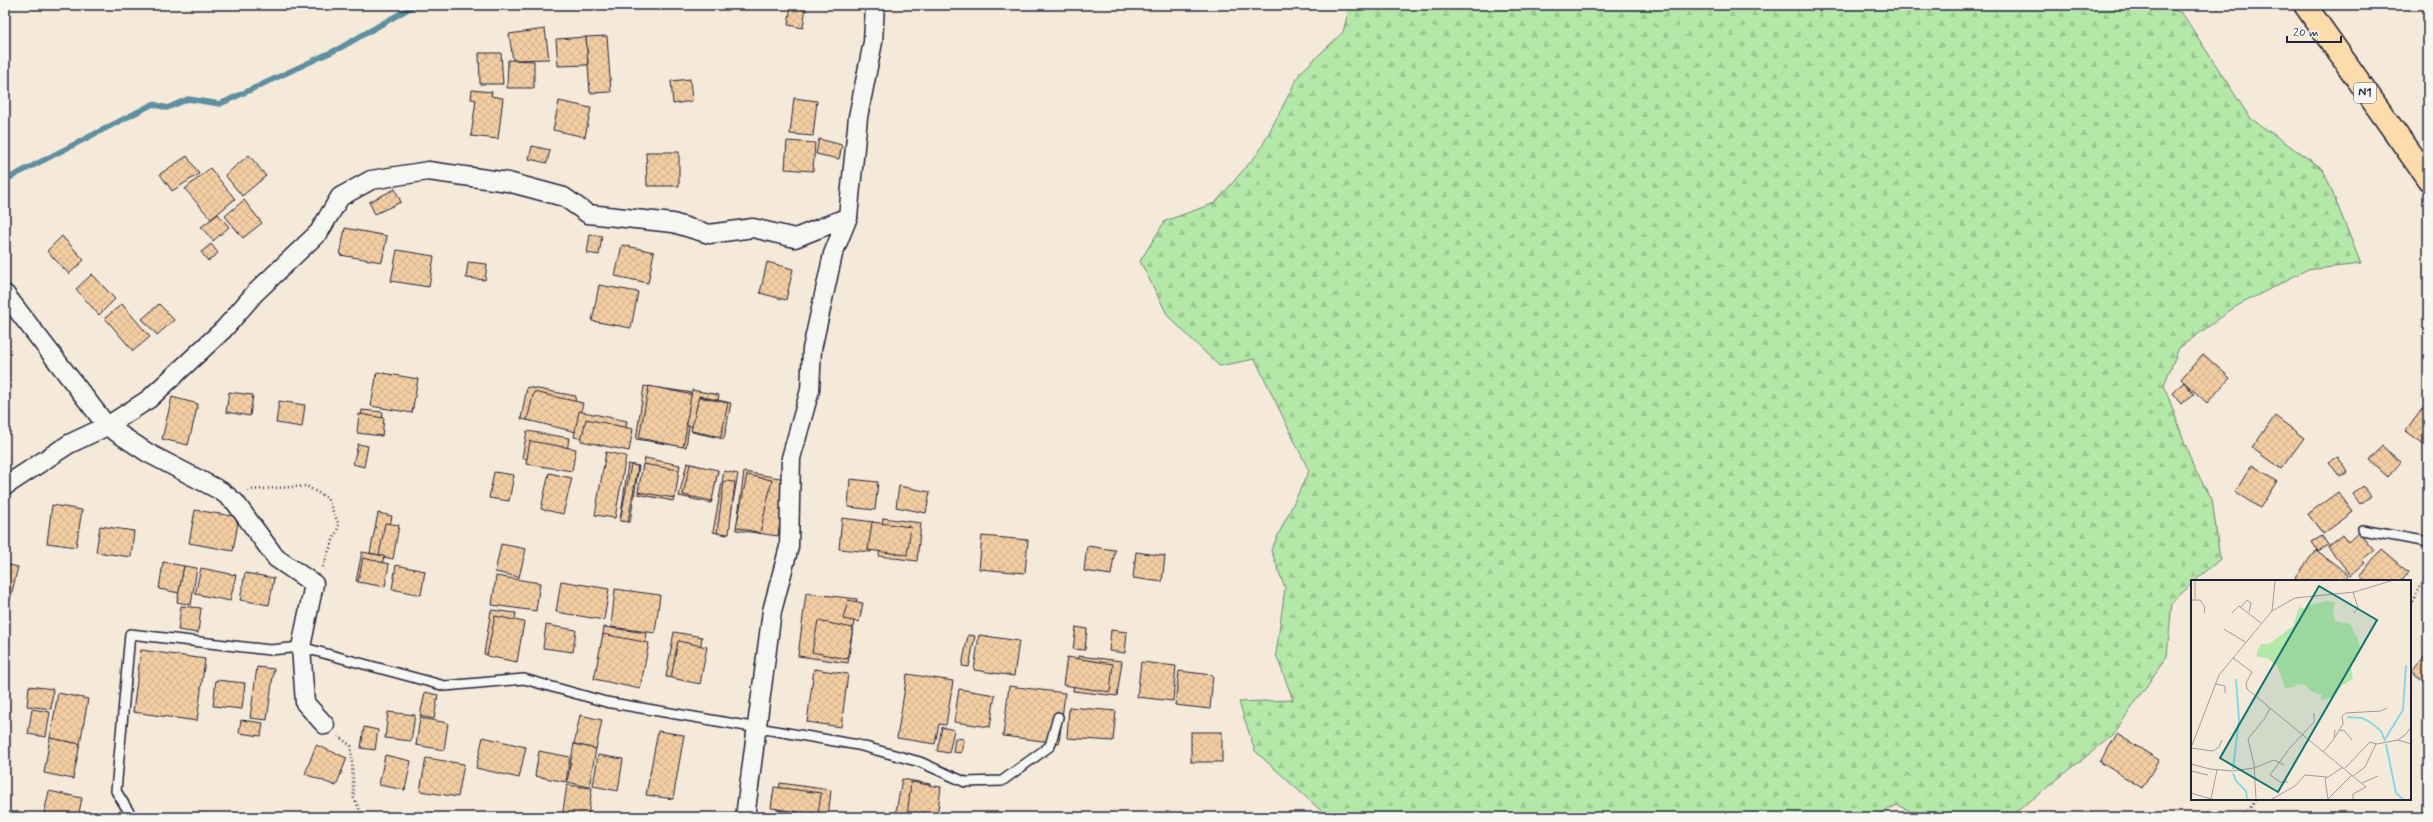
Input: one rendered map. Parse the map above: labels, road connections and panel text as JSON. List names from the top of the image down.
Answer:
{
  "streets": {
    "highway": ["N1"]
  },
  "scale_bar": "20 m"
}
